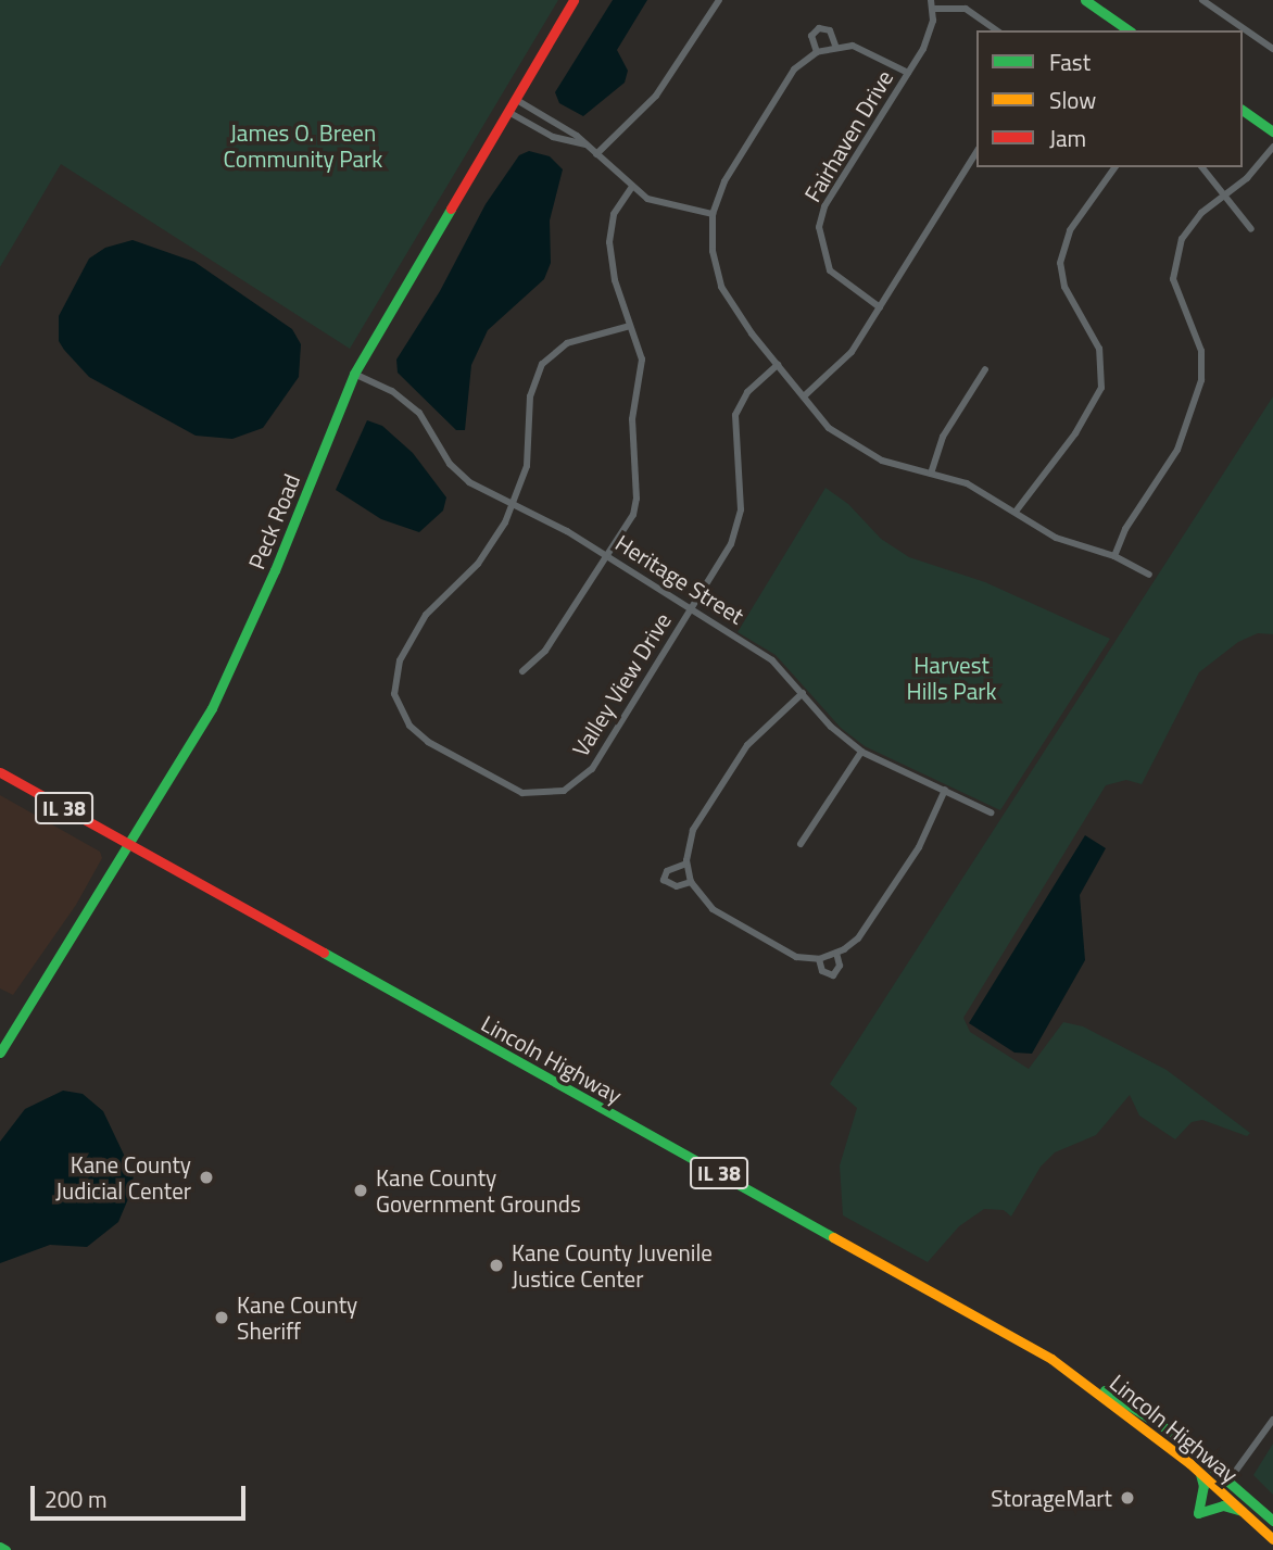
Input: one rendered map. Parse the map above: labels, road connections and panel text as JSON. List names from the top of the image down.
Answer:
{
  "streets": {
    "main road": ["Peck Road", "IL 38", "Lincoln Highway"],
    "street": ["Fairhaven Drive", "Heritage Street", "Valley View Drive"]
  },
  "crossings": [
    ["Peck Road", "Heritage Street"],
    ["Peck Road", "Lincoln Highway"],
    ["Heritage Street", "Valley View Drive"]
  ],
  "parks": ["James O. Breen Community Park", "Harvest Hills Park"],
  "places": [
    "Kane County Judicial Center",
    "Kane County Government Grounds",
    "Kane County Juvenile Justice Center",
    "Kane County Sheriff",
    "StorageMart"
  ],
  "legend": ["Fast", "Slow", "Jam"],
  "scale_bar": "200 m"
}
